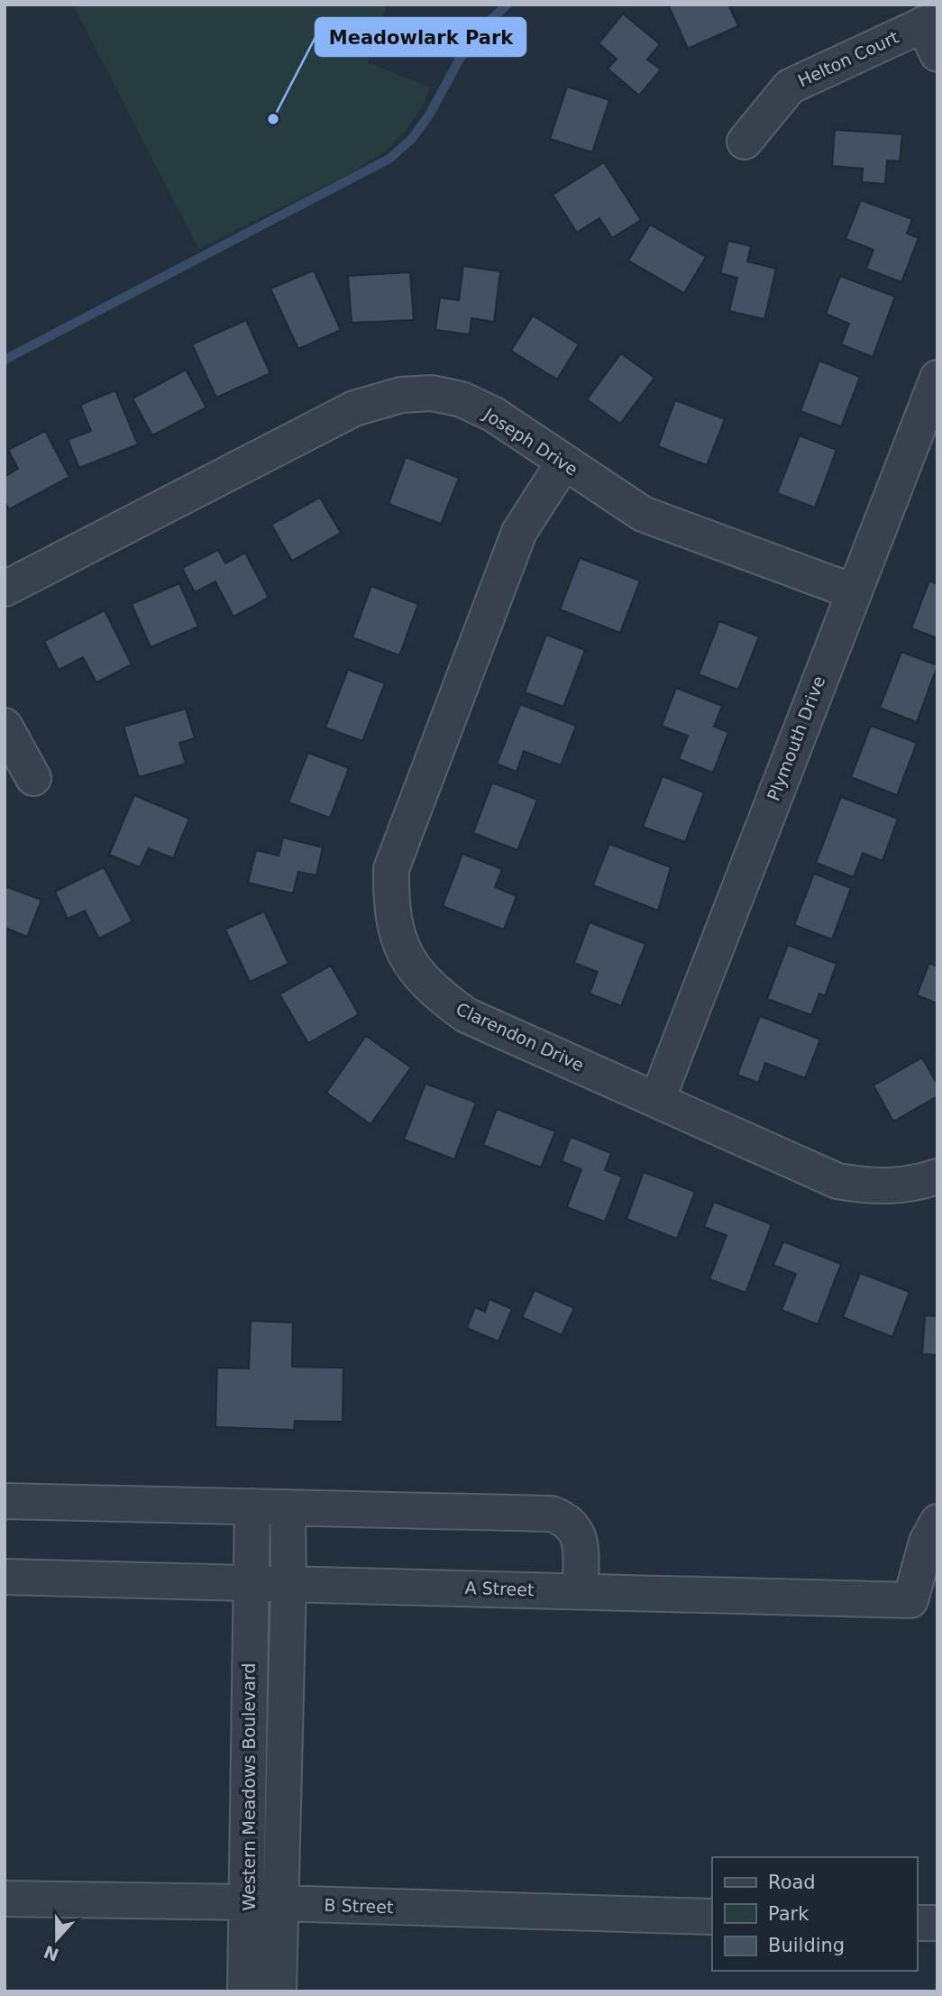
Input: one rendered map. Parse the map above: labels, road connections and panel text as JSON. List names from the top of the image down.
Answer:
{
  "streets": {
    "street": [
      "Helton Court",
      "Joseph Drive",
      "Plymouth Drive",
      "Clarendon Drive",
      "A Street",
      "Western Meadows Boulevard",
      "B Street"
    ]
  },
  "crossings": [
    ["Joseph Drive", "Plymouth Drive"],
    ["Joseph Drive", "Clarendon Drive"],
    ["Plymouth Drive", "Clarendon Drive"],
    ["A Street", "Western Meadows Boulevard"],
    ["Western Meadows Boulevard", "B Street"]
  ],
  "places": ["Meadowlark Park"],
  "legend": ["Road", "Park", "Building"],
  "north": "bottom"
}
